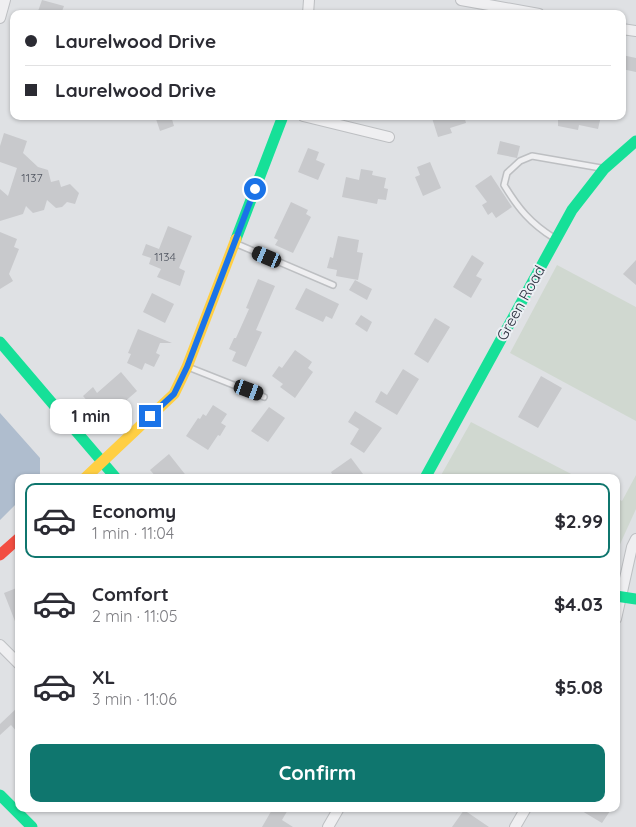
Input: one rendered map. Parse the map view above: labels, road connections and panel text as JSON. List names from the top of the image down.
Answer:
{
  "streets": {
    "main road": ["Green Road"]
  },
  "house_numbers": ["1137", "1134"],
  "page": {
    "banner": ["Laurelwood Drive", "Laurelwood Drive"],
    "bubble": "1 min",
    "list": [
      {
        "name": "Economy",
        "note": "1 min · 11:04",
        "value": "$2.99"
      },
      {
        "name": "Comfort",
        "note": "2 min · 11:05",
        "value": "$4.03"
      },
      {
        "name": "XL",
        "note": "3 min · 11:06",
        "value": "$5.08"
      }
    ],
    "buttons": "Confirm"
  }
}
